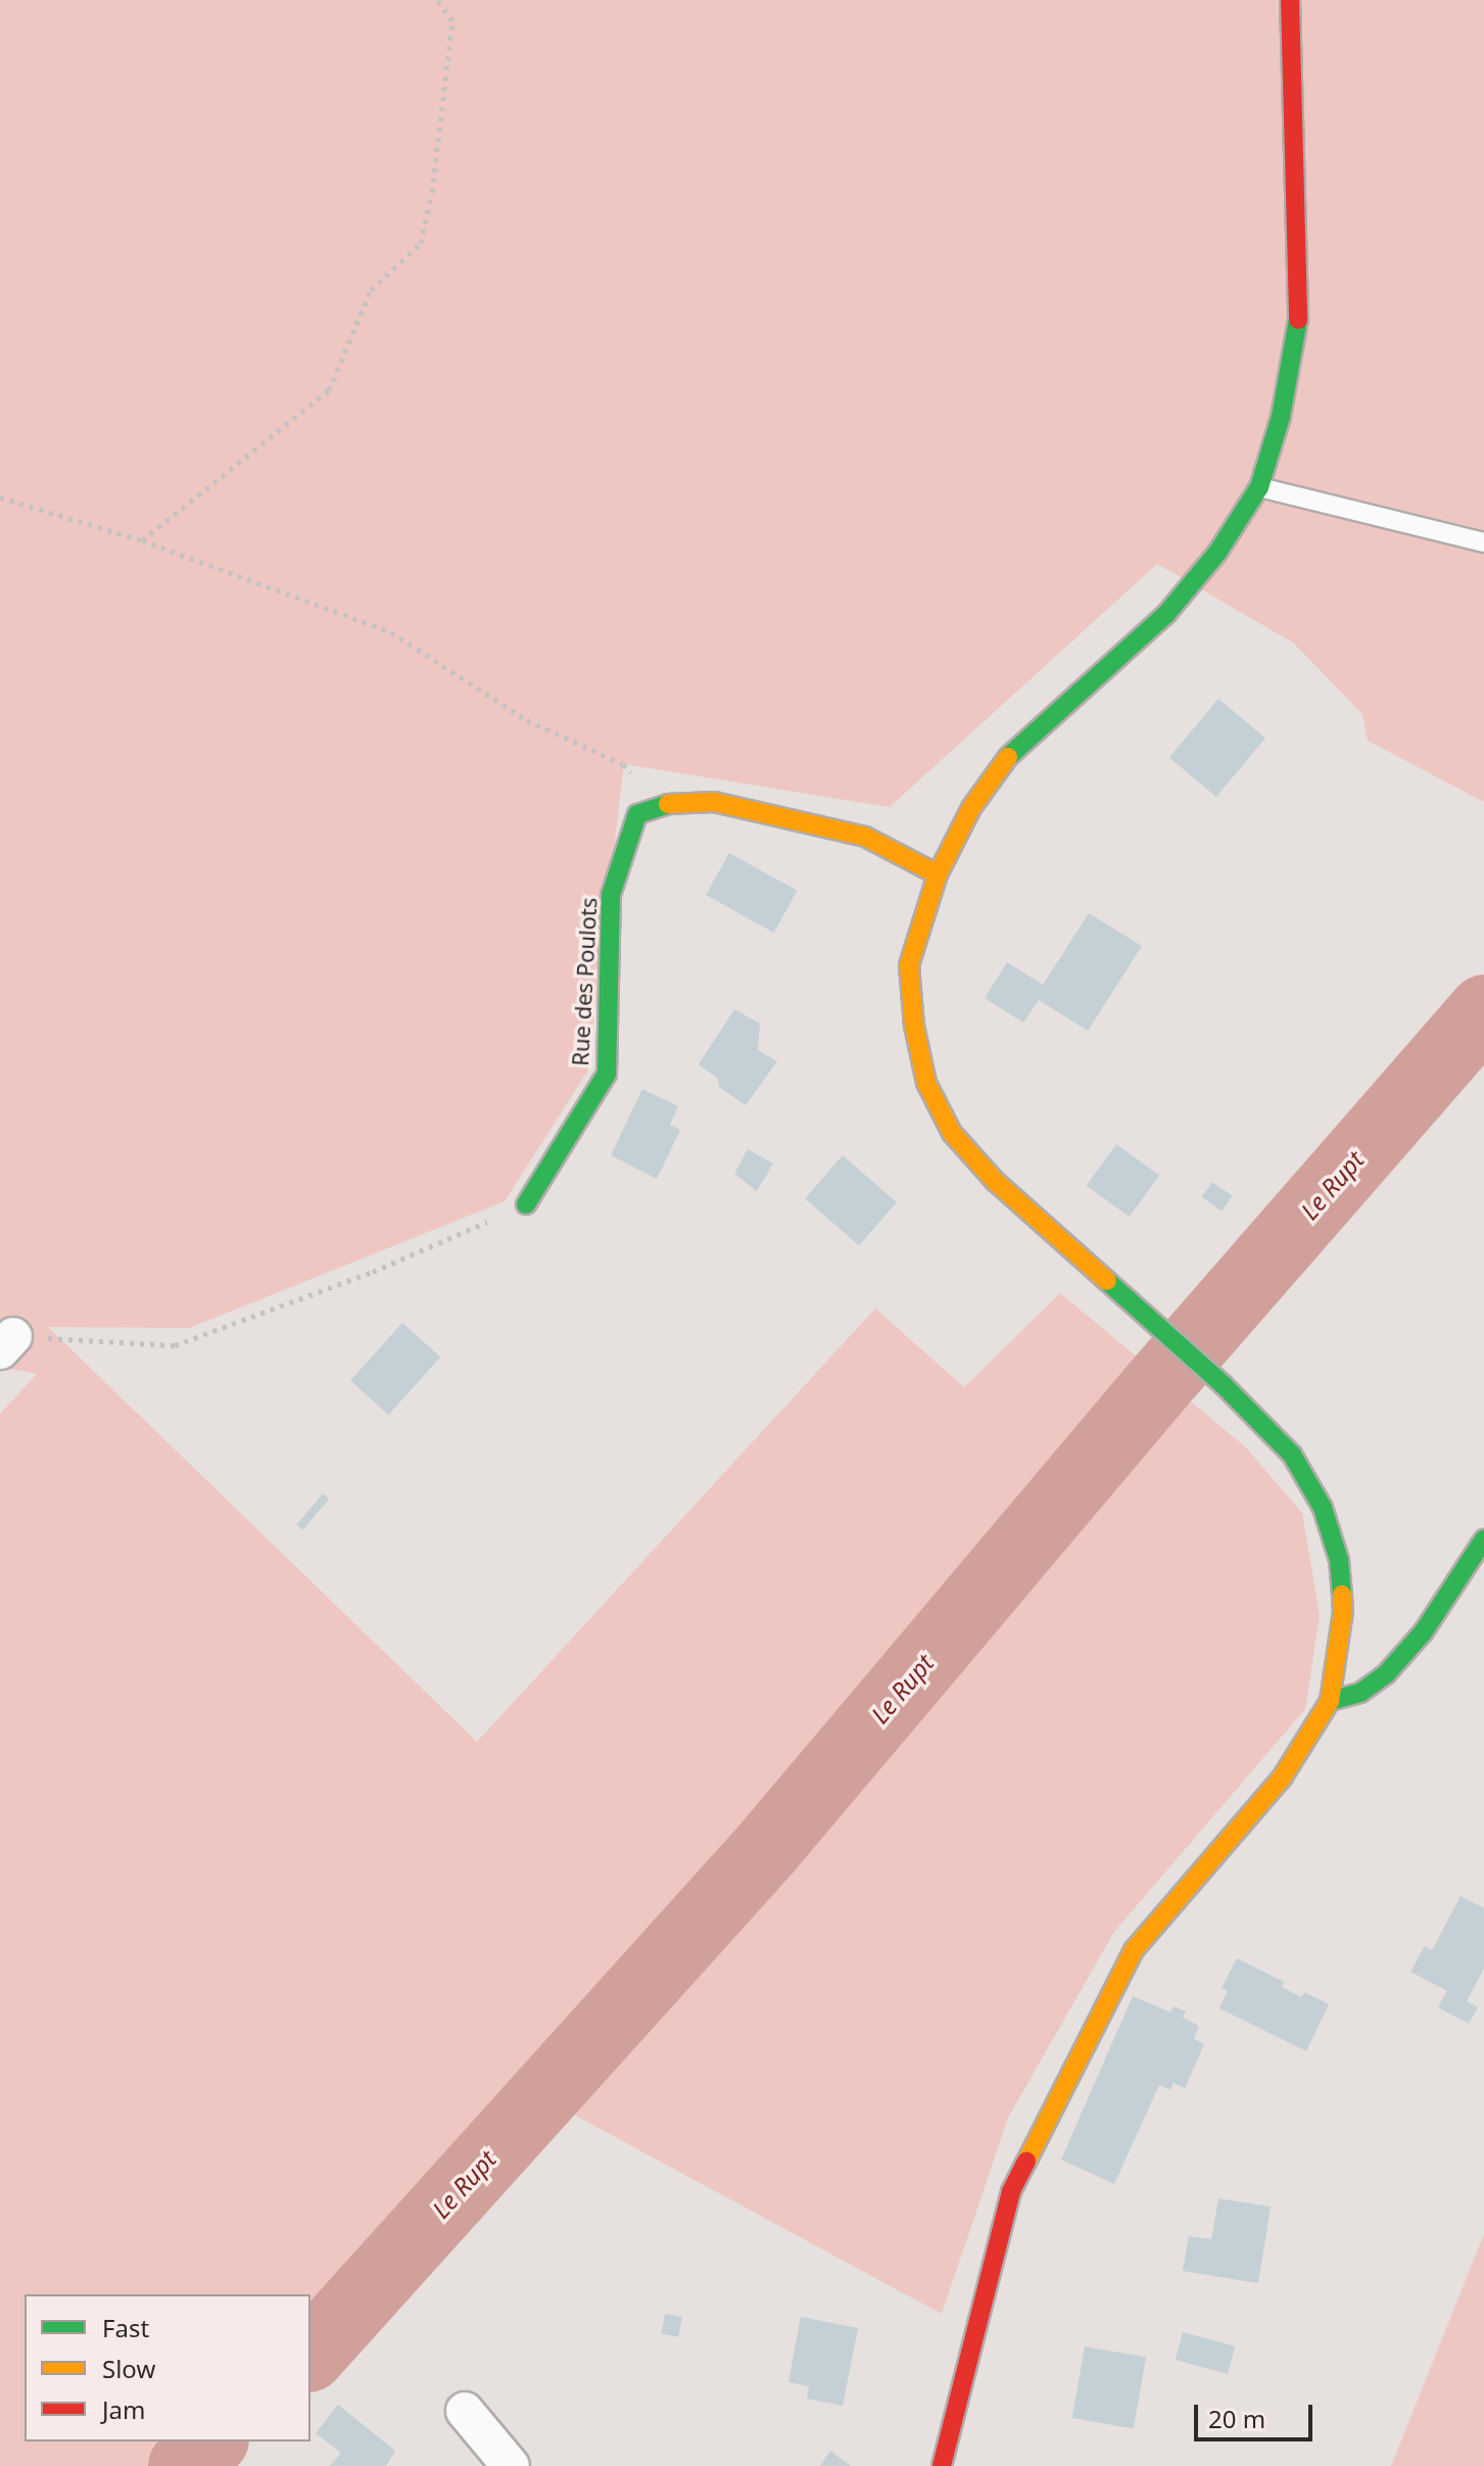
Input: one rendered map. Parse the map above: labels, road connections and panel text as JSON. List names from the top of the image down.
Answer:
{
  "streets": {
    "main road": ["Rue des Poulots"]
  },
  "water": ["Le Rupt"],
  "legend": ["Fast", "Slow", "Jam"],
  "scale_bar": "20 m"
}
